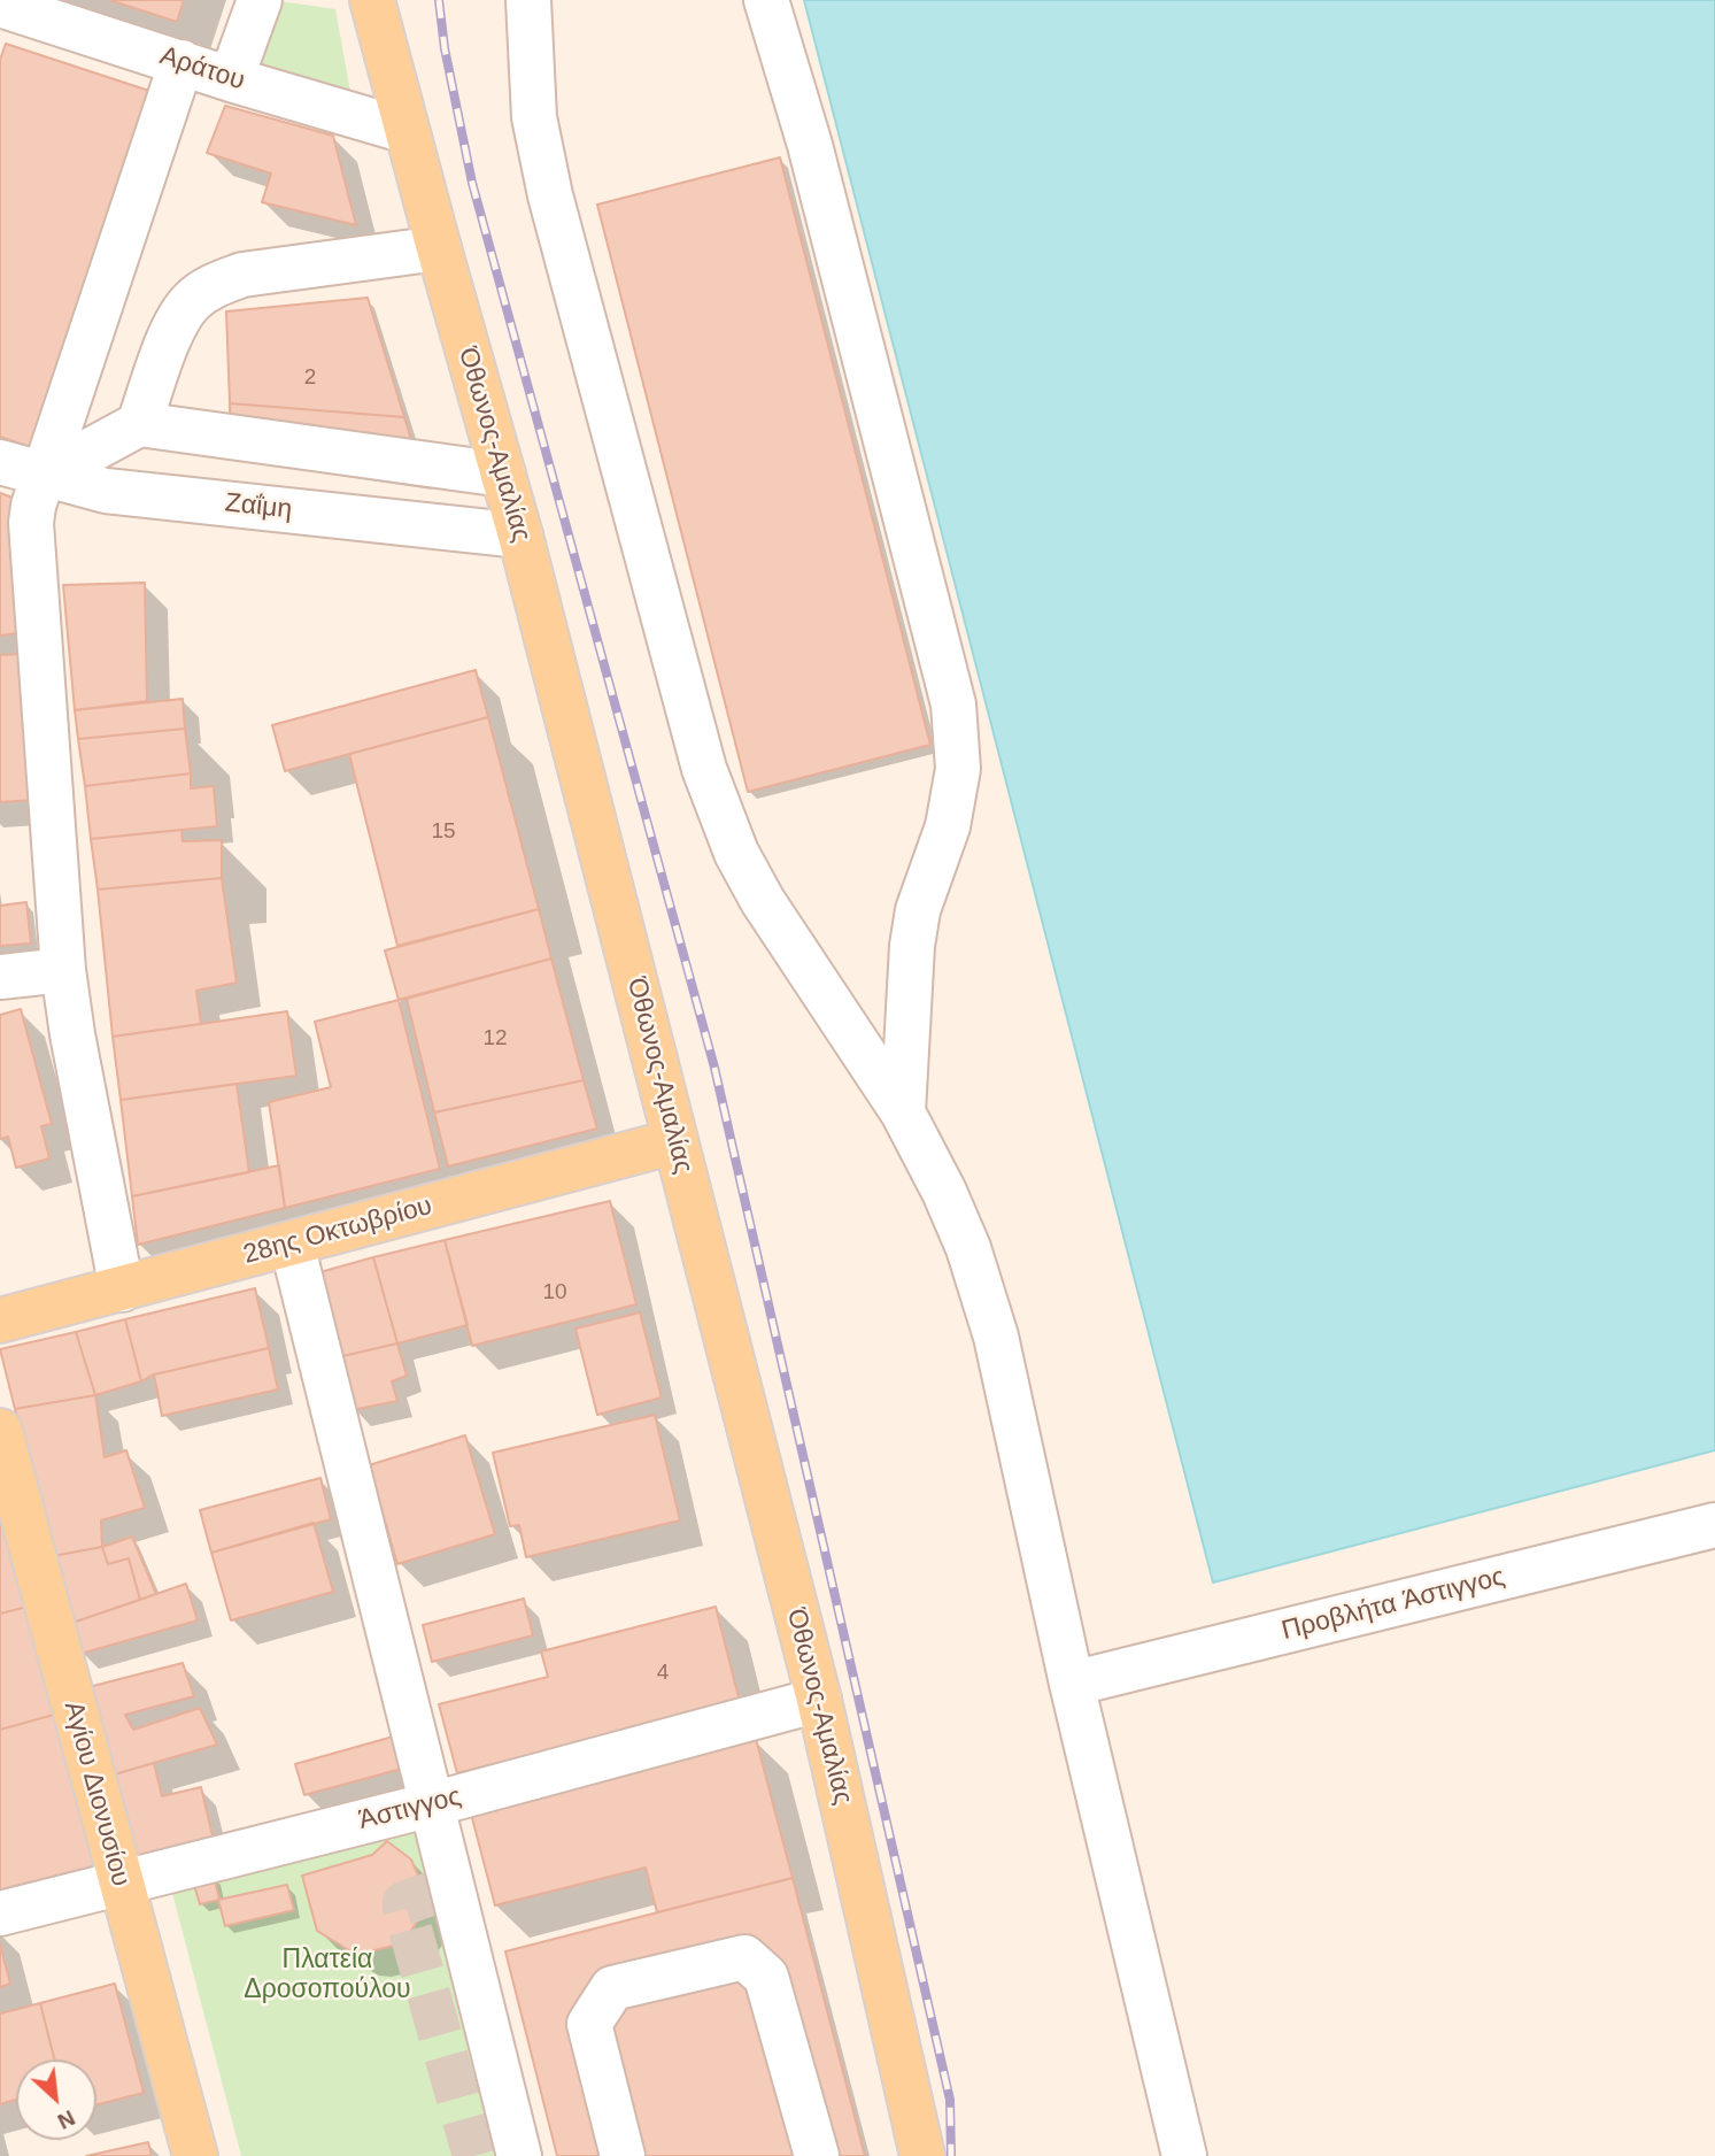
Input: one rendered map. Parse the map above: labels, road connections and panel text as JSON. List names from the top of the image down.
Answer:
{
  "streets": {
    "main road": ["Όθωνος-Αμαλίας", "28ης Οκτωβρίου", "Αγίου Διονυσίου"],
    "street": [
      "Αράτου",
      "Ζαΐμη",
      "Προβλήτα Άστιγγος",
      "Άστιγγος"
    ]
  },
  "crossings": [
    ["Αράτου", "Όθωνος-Αμαλίας"],
    ["Όθωνος-Αμαλίας", "Ζαΐμη"],
    ["Όθωνος-Αμαλίας", "28ης Οκτωβρίου"],
    ["Όθωνος-Αμαλίας", "Άστιγγος"],
    ["Αγίου Διονυσίου", "Άστιγγος"]
  ],
  "parks": ["Πλατεία Δροσοπούλου"],
  "house_numbers": [
    "2",
    "15",
    "12",
    "10",
    "4"
  ],
  "north": "bottom right"
}
